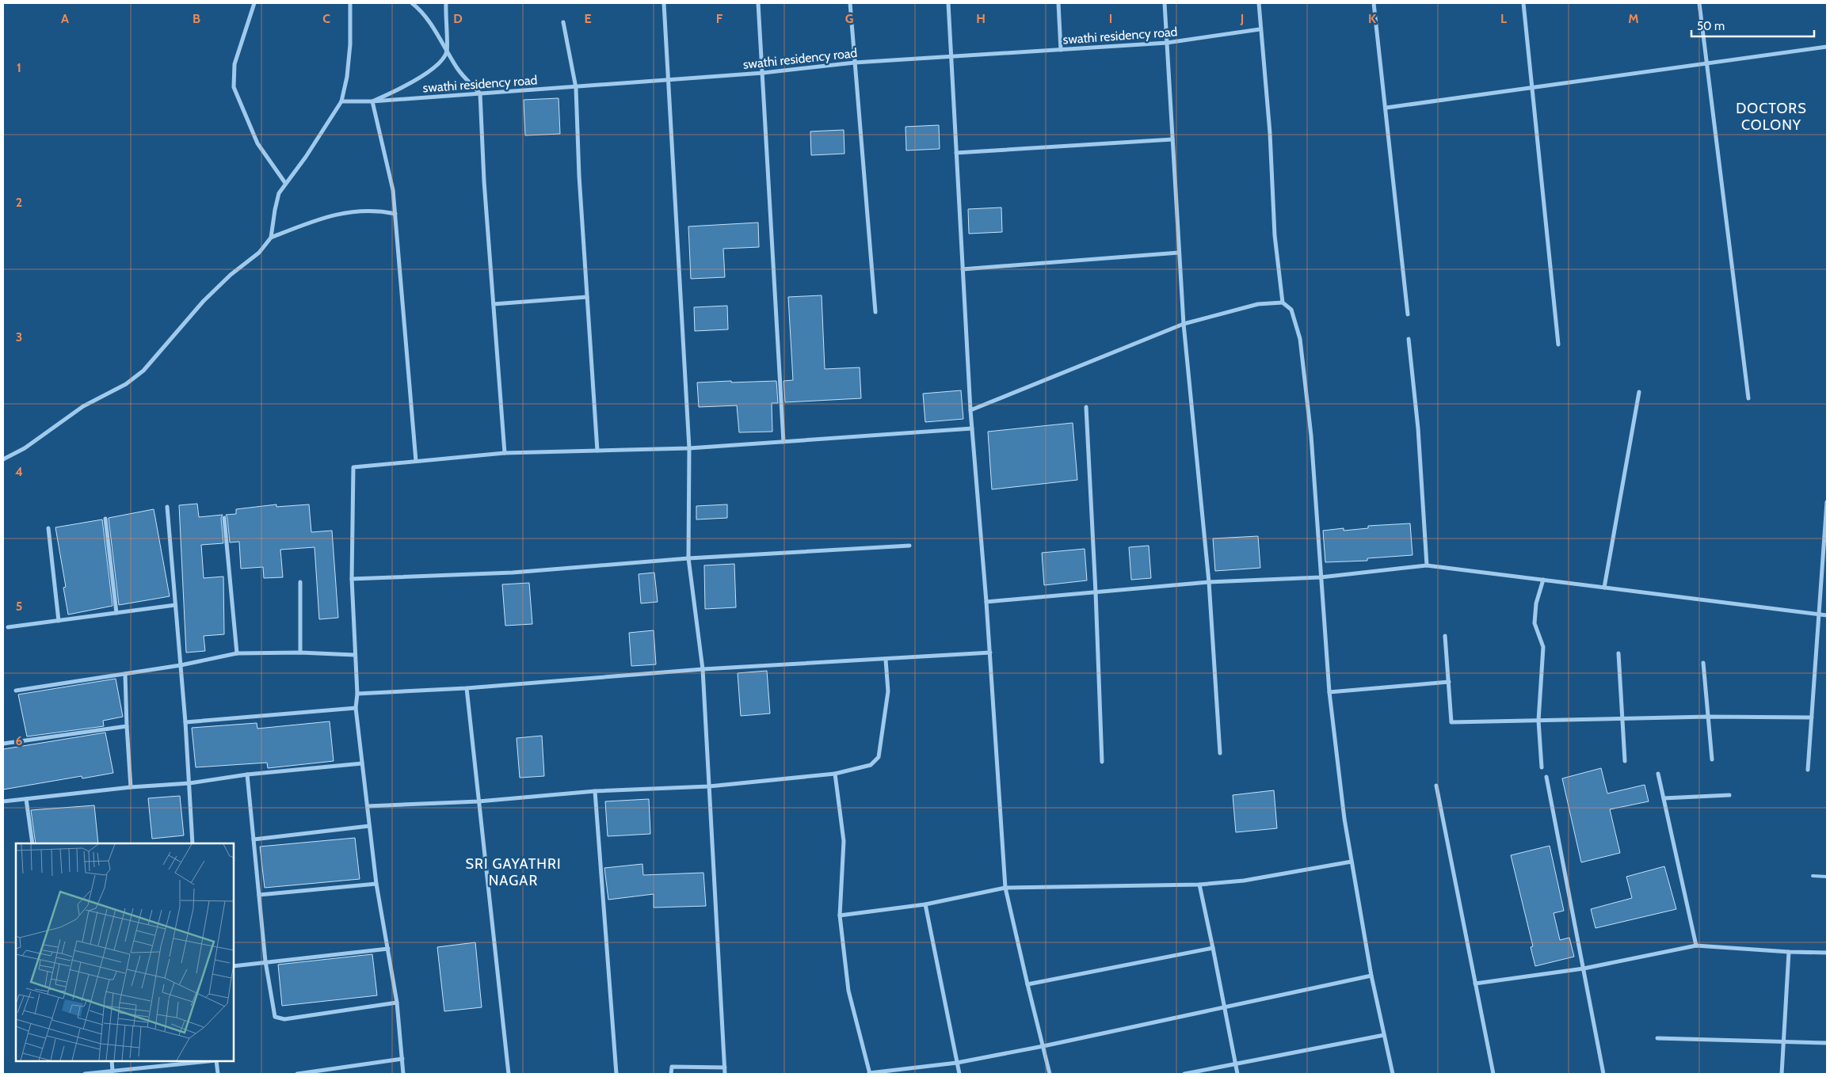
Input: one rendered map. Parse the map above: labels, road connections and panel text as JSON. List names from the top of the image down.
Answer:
{
  "streets": {
    "street": ["swathi residency road"]
  },
  "districts": ["DOCTORS COLONY", "SRI GAYATHRI NAGAR"],
  "scale_bar": "50 m",
  "grid": {
    "columns": [
      "A",
      "B",
      "C",
      "D",
      "E",
      "F",
      "G",
      "H",
      "I",
      "J",
      "K",
      "L",
      "M"
    ],
    "rows": [
      "1",
      "2",
      "3",
      "4",
      "5",
      "6"
    ]
  }
}
